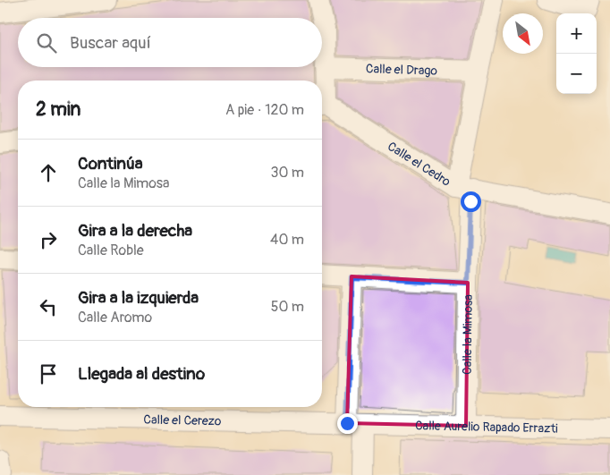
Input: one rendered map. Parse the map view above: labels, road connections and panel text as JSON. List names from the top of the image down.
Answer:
{
  "streets": {
    "street": [
      "Calle el Drago",
      "Calle el Cedro",
      "Calle la Mimosa",
      "Calle el Cerezo",
      "Calle Aurelio Rapado Errazti"
    ]
  },
  "crossings": [
    ["Calle el Drago", "Calle la Mimosa"],
    ["Calle el Cedro", "Calle la Mimosa"],
    ["Calle la Mimosa", "Calle Aurelio Rapado Errazti"],
    ["Calle el Cerezo", "Calle Aurelio Rapado Errazti"]
  ],
  "north": "bottom right",
  "page": {
    "map_buttons": ["+", "−"],
    "search": "Buscar aquí",
    "heading": ["2 min", "A pie · 120 m"],
    "list": [
      ["Continúa", "Calle la Mimosa", "30 m"],
      ["Gira a la derecha", "Calle Roble", "40 m"],
      ["Gira a la izquierda", "Calle Aromo", "50 m"],
      "Llegada al destino"
    ]
  }
}
